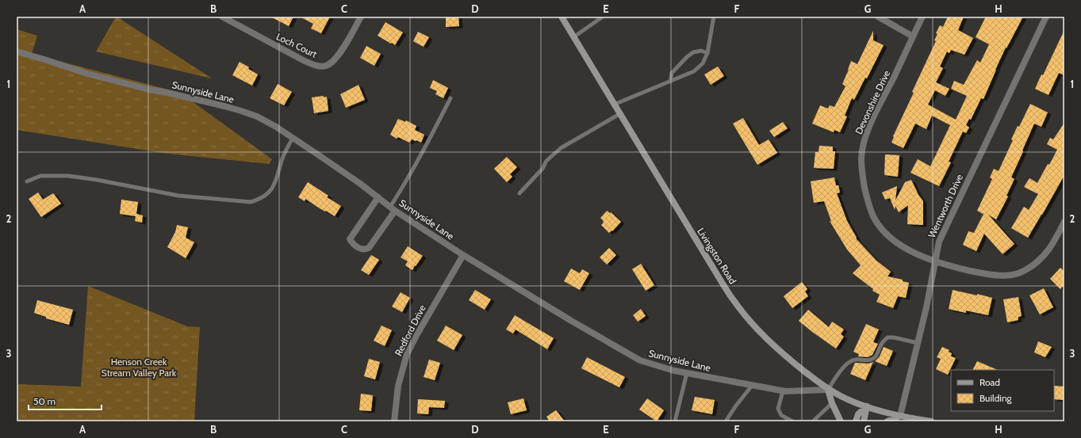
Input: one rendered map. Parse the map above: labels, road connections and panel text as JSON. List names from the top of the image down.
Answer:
{
  "streets": {
    "main road": ["Livingston Road"],
    "street": [
      "Loch Court",
      "Sunnyside Lane",
      "Devonshire Drive",
      "Wentworth Drive",
      "Redford Drive"
    ]
  },
  "crossings": [
    ["Sunnyside Lane", "Livingston Road"],
    ["Sunnyside Lane", "Redford Drive"],
    ["Devonshire Drive", "Wentworth Drive"],
    ["Wentworth Drive", "Livingston Road"]
  ],
  "parks": ["Henson Creek Stream Valley Park"],
  "legend": ["Road", "Building"],
  "scale_bar": "50 m",
  "grid": {
    "columns": [
      "A",
      "B",
      "C",
      "D",
      "E",
      "F",
      "G",
      "H"
    ],
    "rows": ["1", "2", "3"]
  }
}
